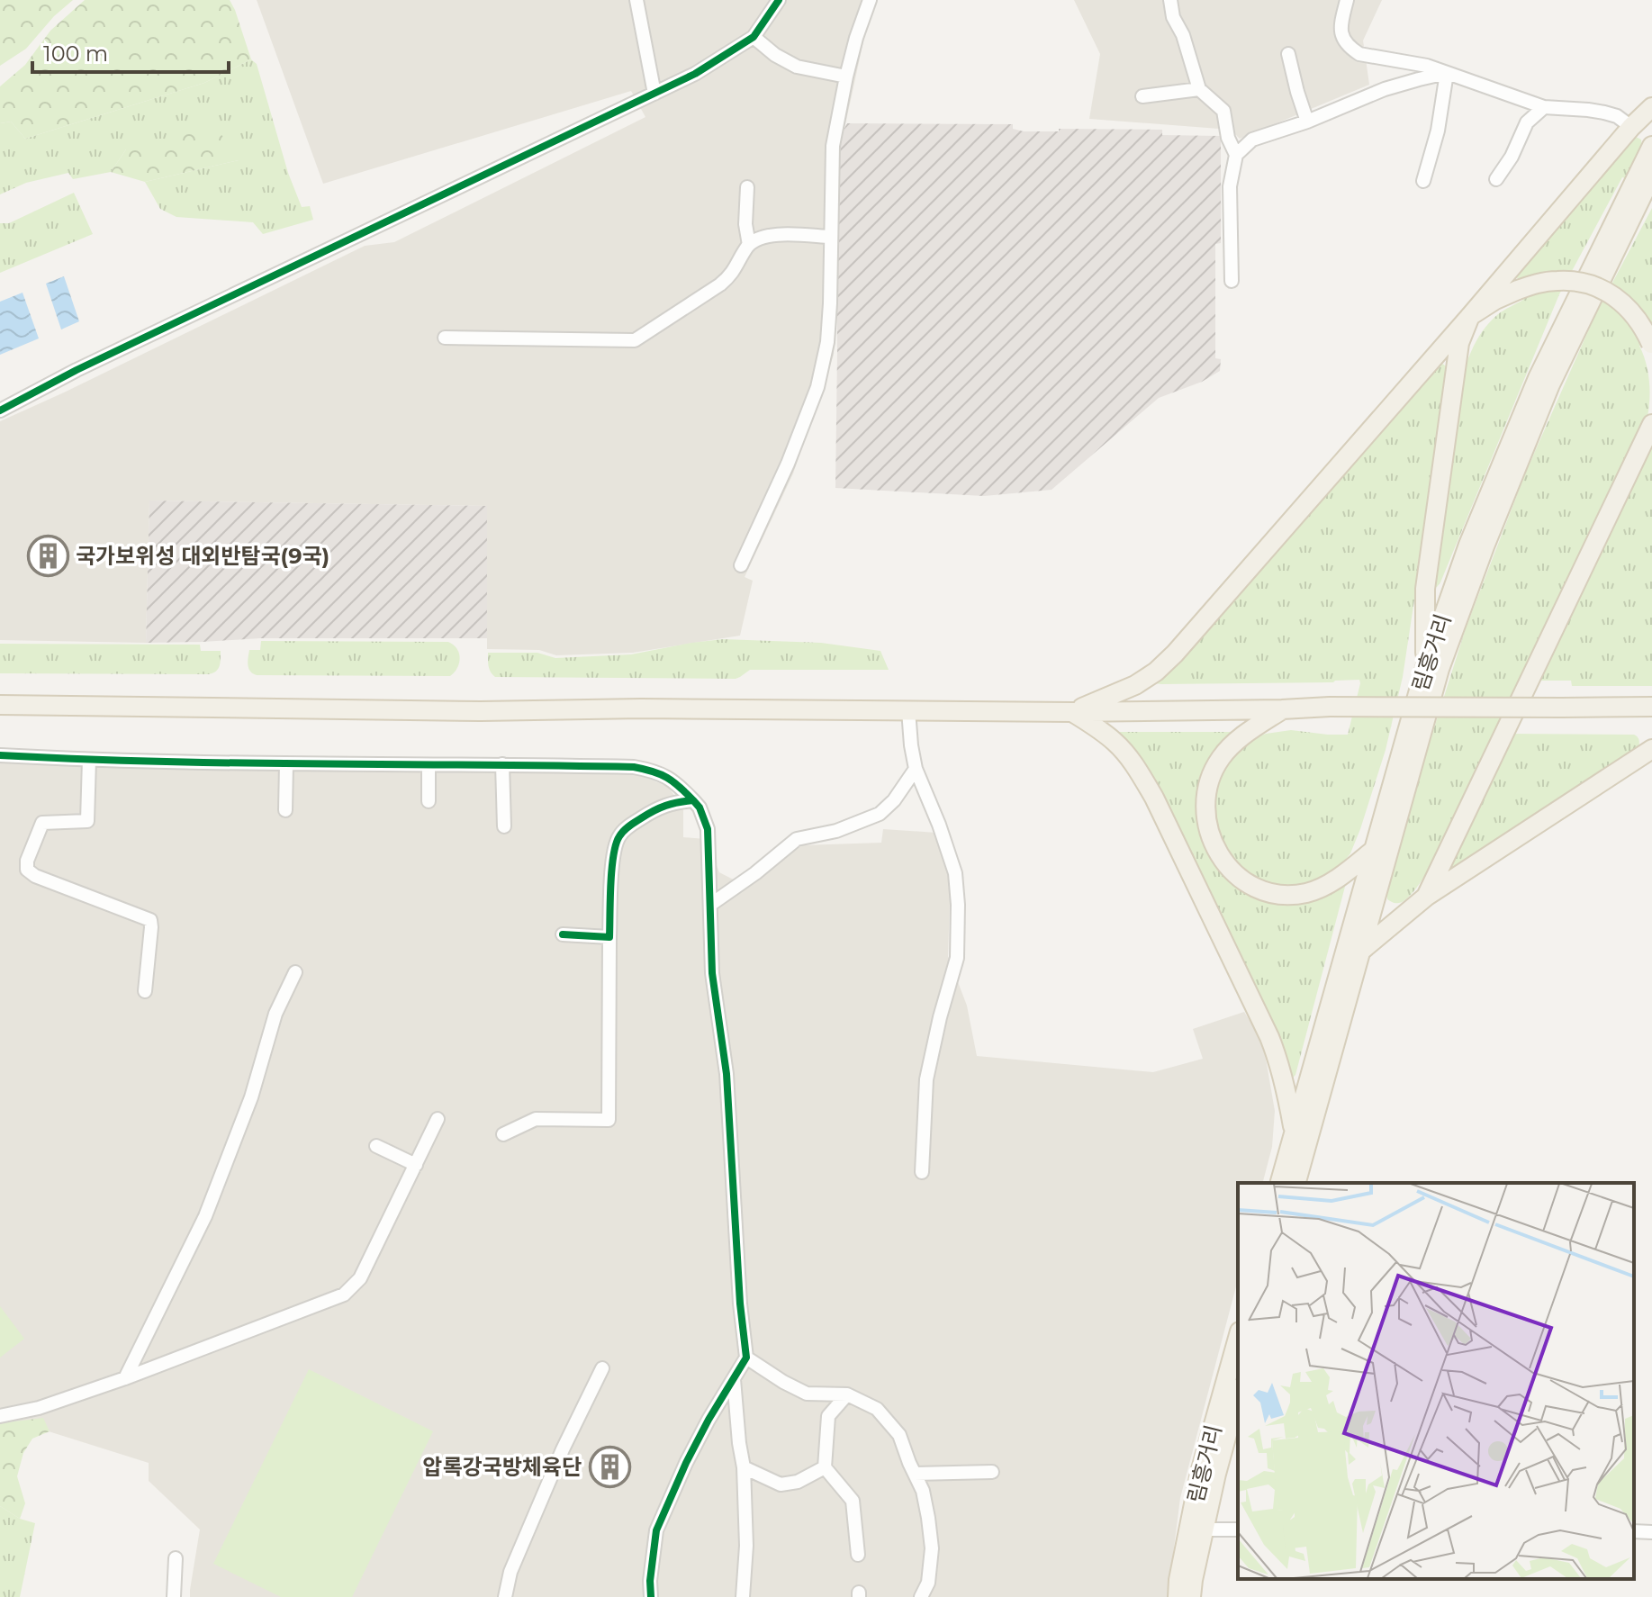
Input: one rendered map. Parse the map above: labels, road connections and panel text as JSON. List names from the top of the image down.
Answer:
{
  "streets": {
    "main road": ["림흥거리"]
  },
  "places": {
    "building": ["국가보위성 대외반탐국(9국)", "압록강국방체육단"]
  },
  "scale_bar": "100 m"
}
